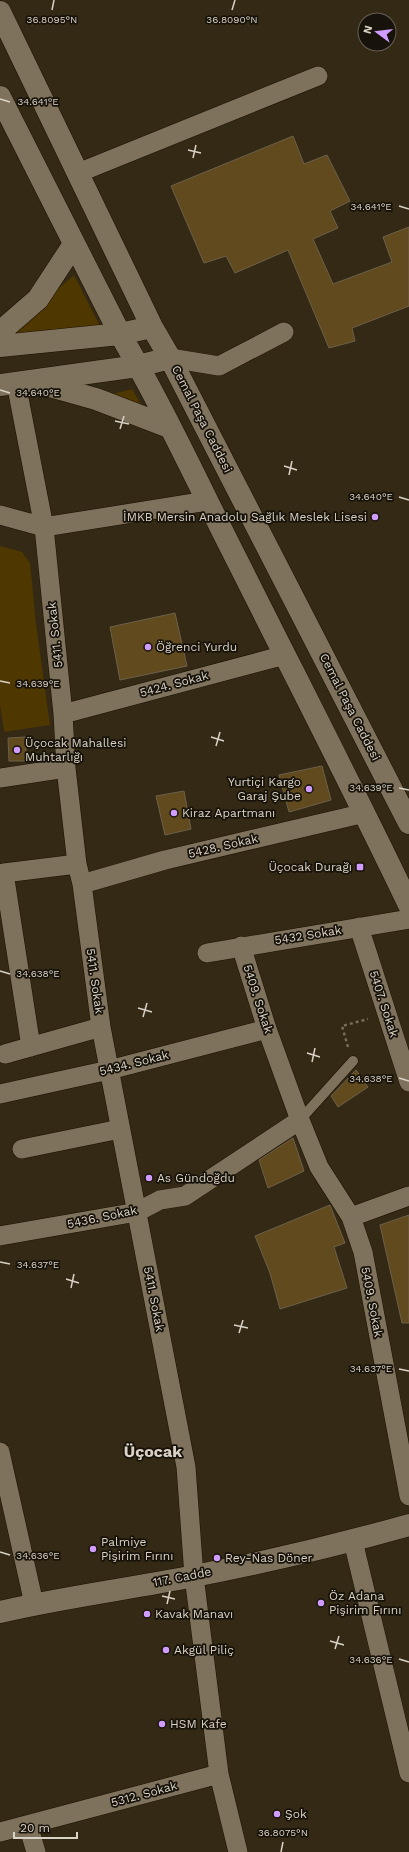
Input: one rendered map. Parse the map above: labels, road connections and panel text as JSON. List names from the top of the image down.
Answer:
{
  "streets": {
    "main road": ["Cemal Paşa Caddesi", "117. Cadde"],
    "street": [
      "5411. Sokak",
      "5424. Sokak",
      "5428. Sokak",
      "5432 Sokak",
      "5409. Sokak",
      "5407. Sokak",
      "5434. Sokak",
      "5436. Sokak",
      "5312. Sokak"
    ]
  },
  "crossings": [
    ["5411. Sokak", "5424. Sokak"],
    ["5411. Sokak", "5428. Sokak"],
    ["5411. Sokak", "5434. Sokak"],
    ["5411. Sokak", "5436. Sokak"],
    ["5411. Sokak", "117. Cadde"],
    ["5411. Sokak", "5312. Sokak"],
    ["5432 Sokak", "5409. Sokak"],
    ["5432 Sokak", "5407. Sokak"],
    ["5409. Sokak", "5434. Sokak"],
    ["5409. Sokak", "5436. Sokak"]
  ],
  "districts": ["Üçocak"],
  "places": {
    "other": [
      "İMKB Mersin Anadolu Sağlık Meslek Lisesi",
      "Öğrenci Yurdu",
      "Üçocak Mahallesi Muhtarlığı",
      "Yurtiçi Kargo Garaj Şube",
      "Kiraz Apartmanı",
      "As Gündoğdu",
      "Palmiye Pişirim Fırını",
      "Rey-Nas Döner",
      "Öz Adana Pişirim Fırını",
      "Kavak Manavı",
      "Akgül Piliç",
      "HSM Kafe",
      "Şok"
    ],
    "transit": ["Üçocak Durağı"]
  },
  "scale_bar": "20 m",
  "north": "left",
  "coordinates": [
    "36.8095°N",
    "36.8090°N",
    "34.641°E",
    "34.640°E",
    "34.639°E",
    "34.638°E",
    "34.637°E",
    "34.636°E",
    "36.8075°N"
  ]
}
